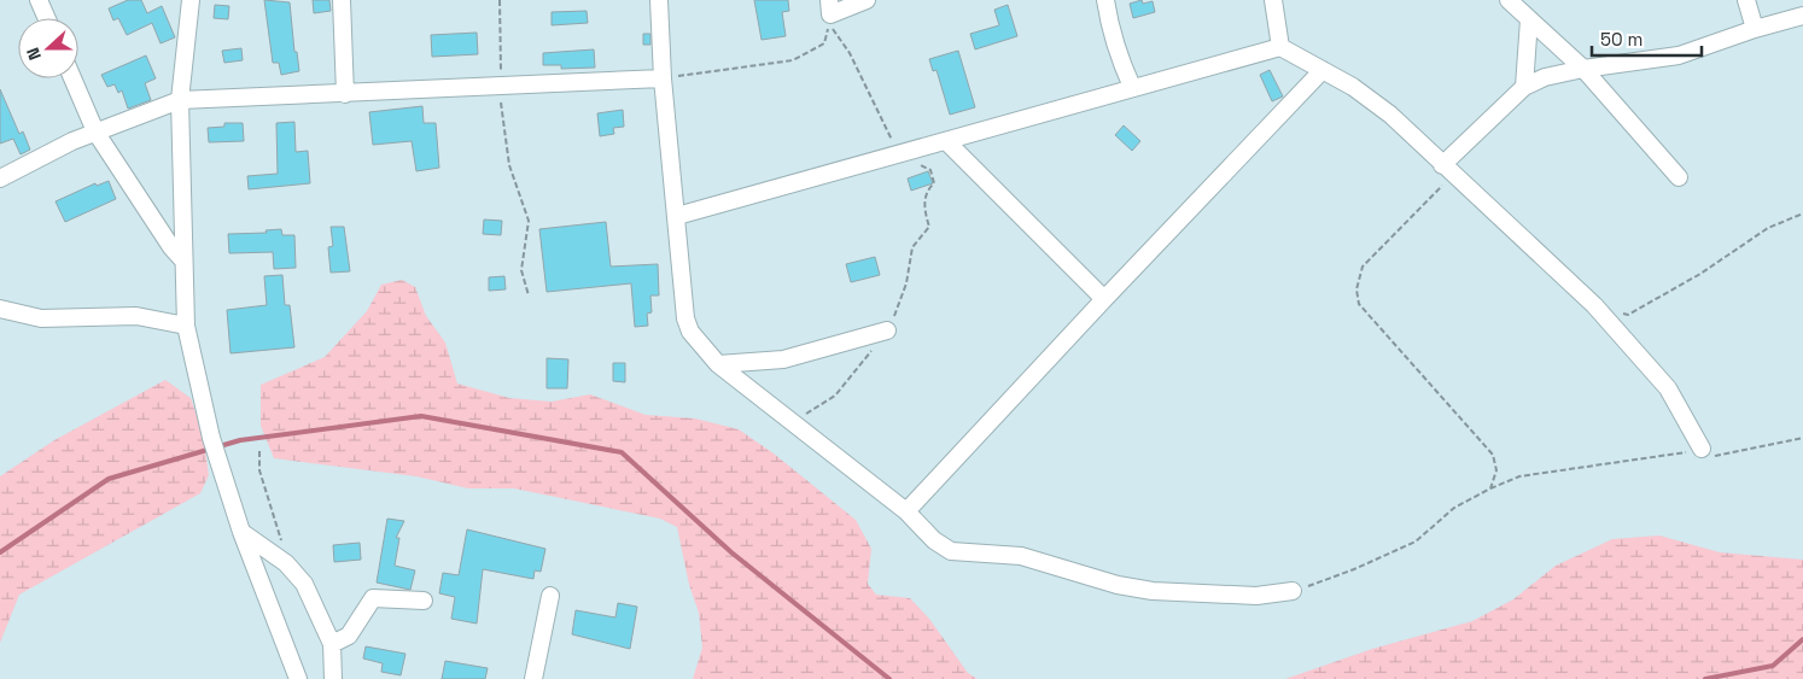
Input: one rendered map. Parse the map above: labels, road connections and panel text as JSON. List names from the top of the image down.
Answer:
{
  "scale_bar": "50 m",
  "north": "left"
}
